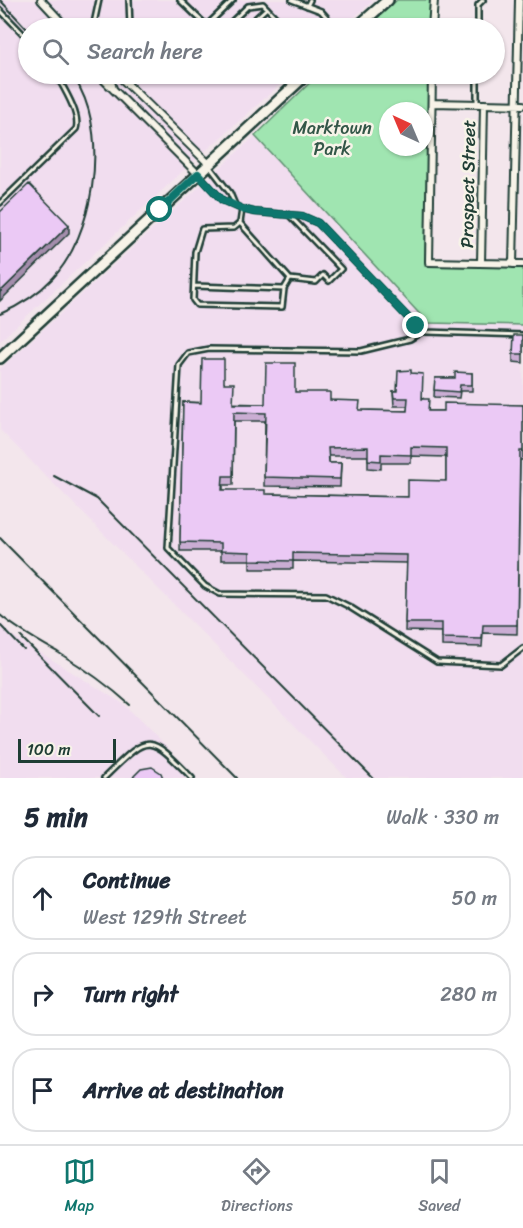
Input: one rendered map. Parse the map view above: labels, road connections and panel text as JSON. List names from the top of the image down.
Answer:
{
  "streets": {
    "street": ["Prospect Street"]
  },
  "parks": ["Marktown Park"],
  "scale_bar": "100 m",
  "north": "top left",
  "page": {
    "search": "Search here",
    "scale": "100 m",
    "heading": ["5 min", "Walk · 330 m"],
    "list": [
      ["Continue", "West 129th Street", "50 m"],
      ["Turn right", "280 m"],
      "Arrive at destination"
    ],
    "nav": ["Map", "Directions", "Saved"]
  }
}
